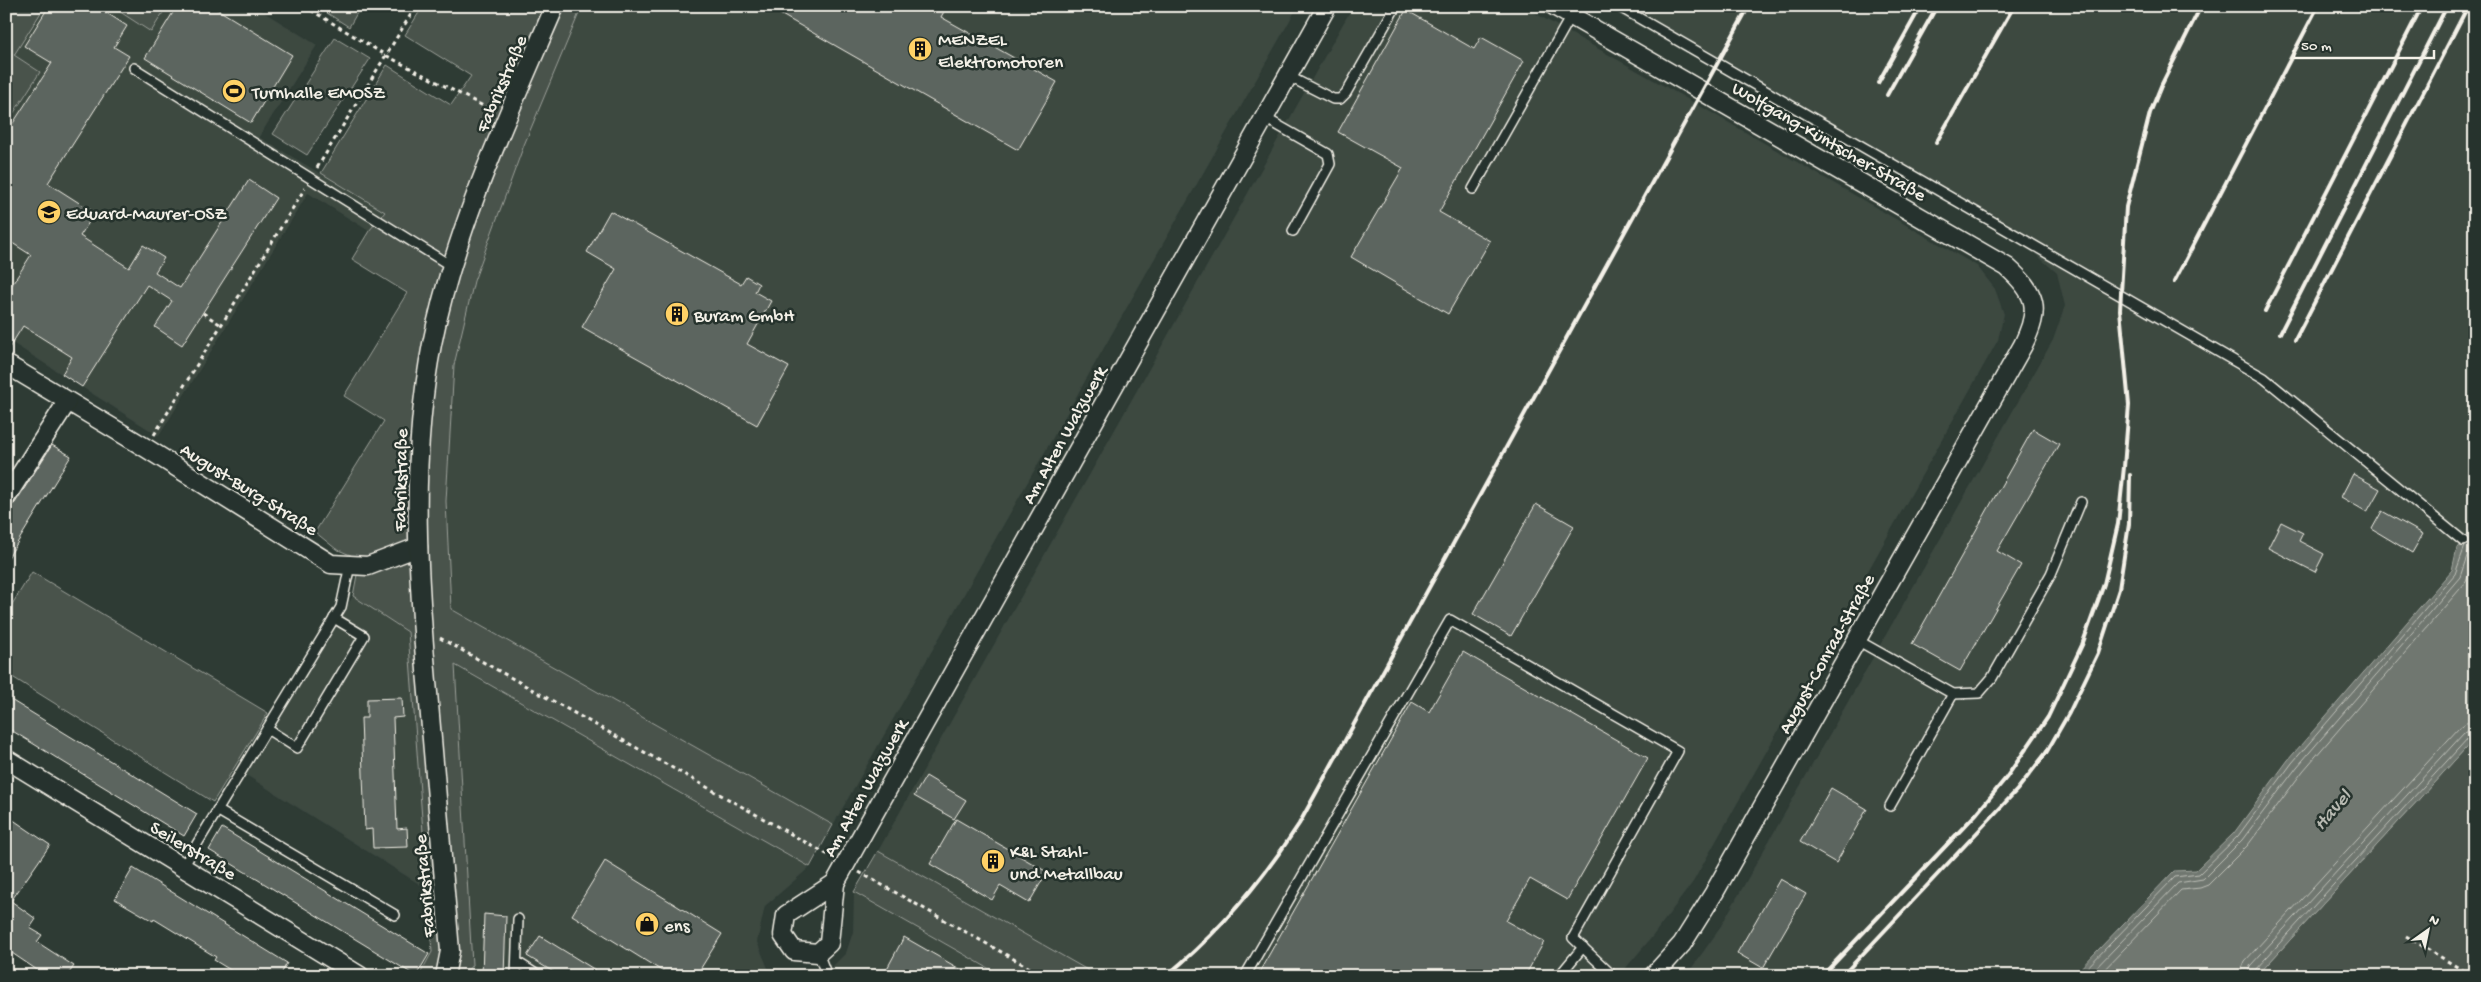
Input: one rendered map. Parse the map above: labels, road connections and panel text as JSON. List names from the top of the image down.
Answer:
{
  "streets": {
    "street": [
      "Fabrikstraße",
      "Wolfgang-Küntscher-Straße",
      "Am Alten Walzwerk",
      "August-Burg-Straße",
      "August-Conrad-Straße",
      "Seilerstraße"
    ]
  },
  "crossings": [
    ["Fabrikstraße", "August-Burg-Straße"],
    ["Wolfgang-Küntscher-Straße", "August-Conrad-Straße"]
  ],
  "water": ["Havel"],
  "places": {
    "building": ["MENZEL Elektromotoren", "Buram GmbH", "K&L Stahl- und Metallbau"],
    "sports": ["Turnhalle EMOSZ"],
    "school or university": ["Eduard-Maurer-OSZ"],
    "shop": ["ens"]
  },
  "scale_bar": "50 m",
  "north": "top right"
}
